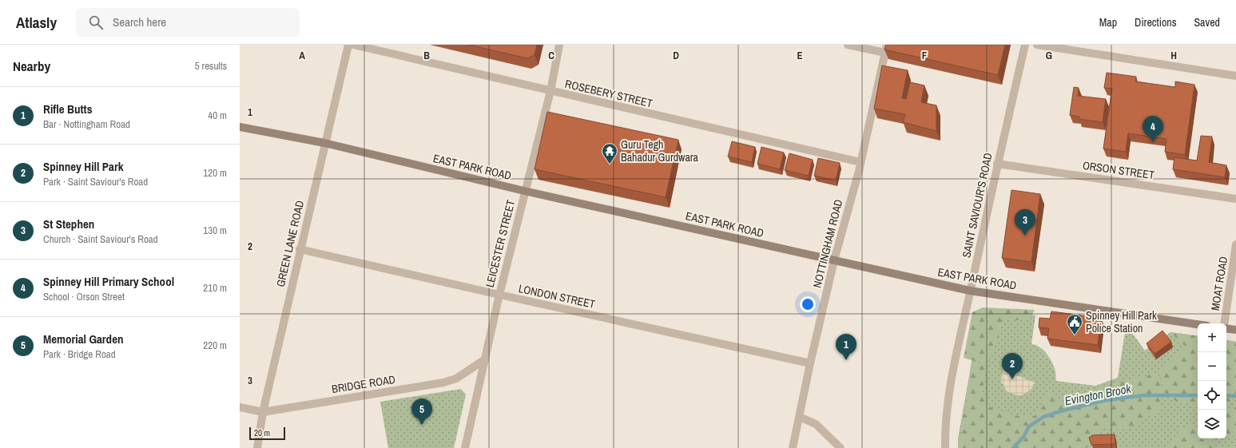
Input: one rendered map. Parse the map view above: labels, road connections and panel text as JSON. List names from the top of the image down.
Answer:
{
  "streets": {
    "main road": ["EAST PARK ROAD"],
    "street": [
      "ROSEBERY STREET",
      "ORSON STREET",
      "SAINT SAVIOUR'S ROAD",
      "GREEN LANE ROAD",
      "LEICESTER STREET",
      "NOTTINGHAM ROAD",
      "MOAT ROAD",
      "LONDON STREET",
      "BRIDGE ROAD"
    ]
  },
  "crossings": [
    ["ROSEBERY STREET", "LEICESTER STREET"],
    ["ROSEBERY STREET", "NOTTINGHAM ROAD"],
    ["EAST PARK ROAD", "SAINT SAVIOUR'S ROAD"],
    ["EAST PARK ROAD", "GREEN LANE ROAD"],
    ["EAST PARK ROAD", "LEICESTER STREET"],
    ["EAST PARK ROAD", "NOTTINGHAM ROAD"],
    ["ORSON STREET", "SAINT SAVIOUR'S ROAD"],
    ["GREEN LANE ROAD", "LONDON STREET"],
    ["GREEN LANE ROAD", "BRIDGE ROAD"],
    ["LEICESTER STREET", "LONDON STREET"],
    ["LEICESTER STREET", "BRIDGE ROAD"],
    ["NOTTINGHAM ROAD", "LONDON STREET"]
  ],
  "water": ["Evington Brook"],
  "places": {
    "temple": ["Guru Tegh Bahadur Gurdwara"],
    "public building": ["Spinney Hill Park Police Station"]
  },
  "scale_bar": "20 m",
  "page": {
    "header": "Atlasly",
    "search": "Search here",
    "nav": ["Map", "Directions", "Saved"],
    "heading": ["Nearby", "5 results"],
    "list": [
      {
        "mark": "1",
        "name": "Rifle Butts",
        "note": "Bar · Nottingham Road",
        "value": "40 m"
      },
      {
        "mark": "2",
        "name": "Spinney Hill Park",
        "note": "Park · Saint Saviour's Road",
        "value": "120 m"
      },
      {
        "mark": "3",
        "name": "St Stephen",
        "note": "Church · Saint Saviour's Road",
        "value": "130 m"
      },
      {
        "mark": "4",
        "name": "Spinney Hill Primary School",
        "note": "School · Orson Street",
        "value": "210 m"
      },
      {
        "mark": "5",
        "name": "Memorial Garden",
        "note": "Park · Bridge Road",
        "value": "220 m"
      }
    ],
    "pins": [
      "4",
      "3",
      "1",
      "2",
      "5"
    ],
    "map_buttons": ["+", "−"],
    "scale": "20 m"
  },
  "grid": {
    "columns": [
      "A",
      "B",
      "C",
      "D",
      "E",
      "F",
      "G",
      "H"
    ],
    "rows": ["1", "2", "3"]
  }
}
